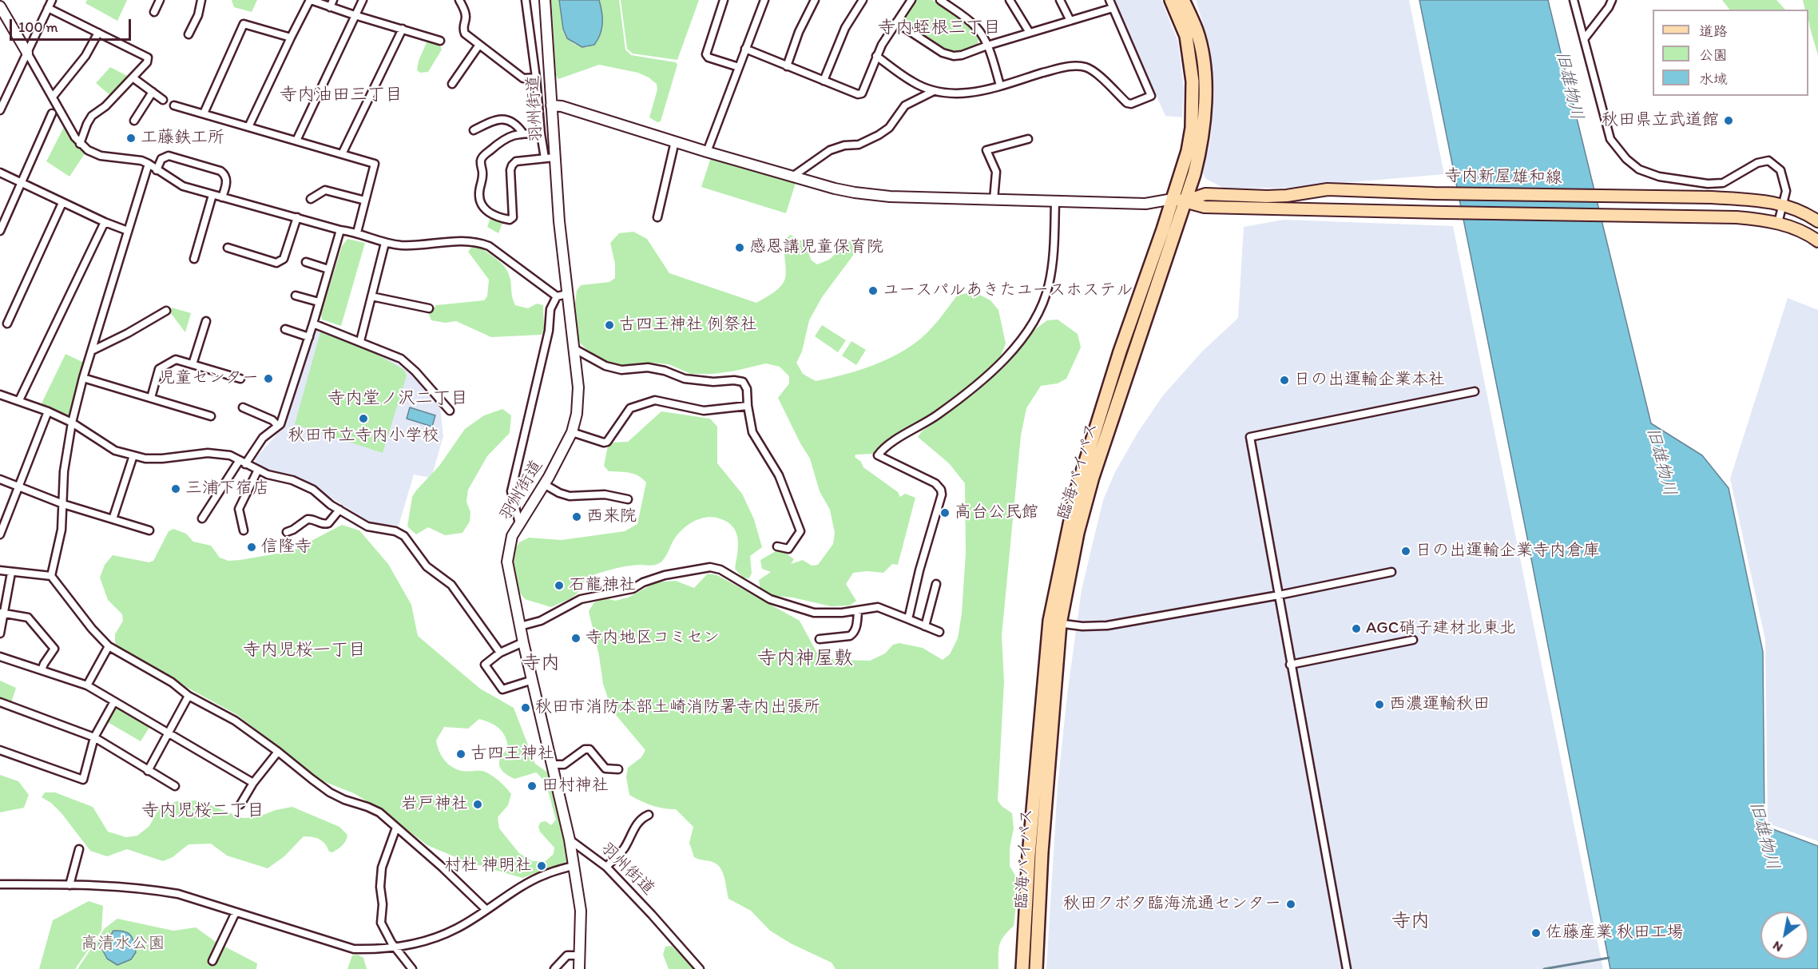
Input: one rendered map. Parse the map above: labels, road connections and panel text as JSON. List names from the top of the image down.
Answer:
{
  "streets": {
    "highway": ["臨海バイパス"],
    "main road": ["寺内新屋雄和線"],
    "street": ["羽州街道"]
  },
  "crossings": [
    ["寺内新屋雄和線", "臨海バイパス"]
  ],
  "districts": [
    "寺内蛭根三丁目",
    "寺内油田三丁目",
    "寺内堂ノ沢二丁目",
    "寺内児桜一丁目",
    "寺内神屋敷",
    "寺内",
    "寺内児桜二丁目",
    "寺内"
  ],
  "water": ["旧雄物川"],
  "parks": ["高清水公園"],
  "places": [
    "秋田県立武道館",
    "工藤鉄工所",
    "感恩講児童保育院",
    "ユースパルあきたユースホステル",
    "古四王神社 例祭社",
    "児童センター",
    "日の出運輸企業本社",
    "秋田市立寺内小学校",
    "三浦下宿店",
    "高台公民館",
    "西来院",
    "信隆寺",
    "日の出運輸企業寺内倉庫",
    "石龍神社",
    "AGC硝子建材北東北",
    "寺内地区コミセン",
    "西濃運輸秋田",
    "秋田市消防本部土崎消防署寺内出張所",
    "古四王神社",
    "田村神社",
    "岩戸神社",
    "村杜 神明社",
    "秋田クボタ臨海流通センター",
    "佐藤産業 秋田工場"
  ],
  "legend": ["道路", "公園", "水域"],
  "scale_bar": "100 m",
  "north": "bottom left"
}
